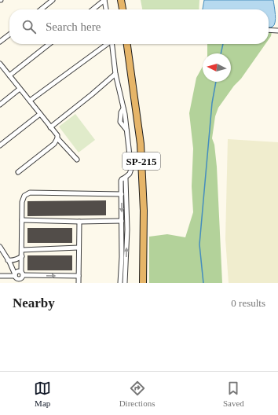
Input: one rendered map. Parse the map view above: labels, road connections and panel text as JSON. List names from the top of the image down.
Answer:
{
  "streets": {
    "highway": ["SP-215"]
  },
  "north": "left",
  "page": {
    "search": "Search here",
    "heading": ["Nearby", "0 results"],
    "nav": ["Map", "Directions", "Saved"]
  }
}
